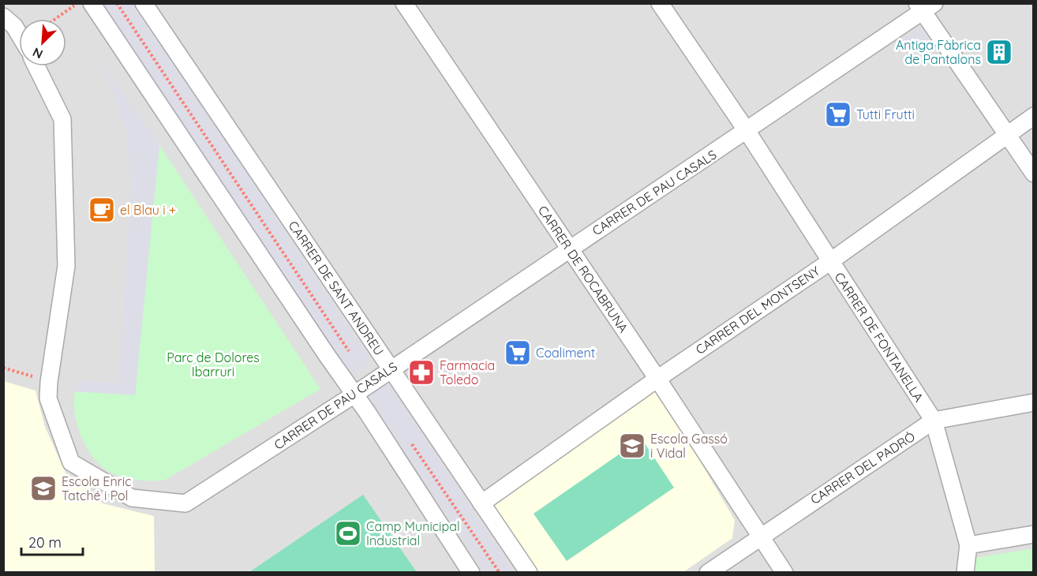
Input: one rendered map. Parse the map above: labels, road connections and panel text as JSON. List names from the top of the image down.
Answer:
{
  "streets": {
    "street": [
      "CARRER DE PAU CASALS",
      "CARRER DE ROCABRUNA",
      "CARRER DE SANT ANDREU",
      "CARRER DEL MONTSENY",
      "CARRER DE FONTANELLA",
      "CARRER DEL PADRÓ"
    ]
  },
  "crossings": [
    ["CARRER DE PAU CASALS", "CARRER DE ROCABRUNA"],
    ["CARRER DE PAU CASALS", "CARRER DE SANT ANDREU"],
    ["CARRER DE PAU CASALS", "CARRER DE FONTANELLA"],
    ["CARRER DE ROCABRUNA", "CARRER DEL MONTSENY"],
    ["CARRER DE ROCABRUNA", "CARRER DEL PADRÓ"],
    ["CARRER DE SANT ANDREU", "CARRER DEL MONTSENY"],
    ["CARRER DEL MONTSENY", "CARRER DE FONTANELLA"],
    ["CARRER DE FONTANELLA", "CARRER DEL PADRÓ"]
  ],
  "parks": ["Parc de Dolores Ibarruri"],
  "places": {
    "building": ["Antiga Fàbrica de Pantalons"],
    "supermarket": ["Tutti Frutti", "Coaliment"],
    "cafe": ["el Blau i +"],
    "pharmacy": ["Farmacia Toledo"],
    "school or university": ["Escola Gassó i Vidal", "Escola Enric Tatché i Pol"],
    "sports": ["Camp Municipal Industrial"]
  },
  "scale_bar": "20 m",
  "north": "bottom left"
}
